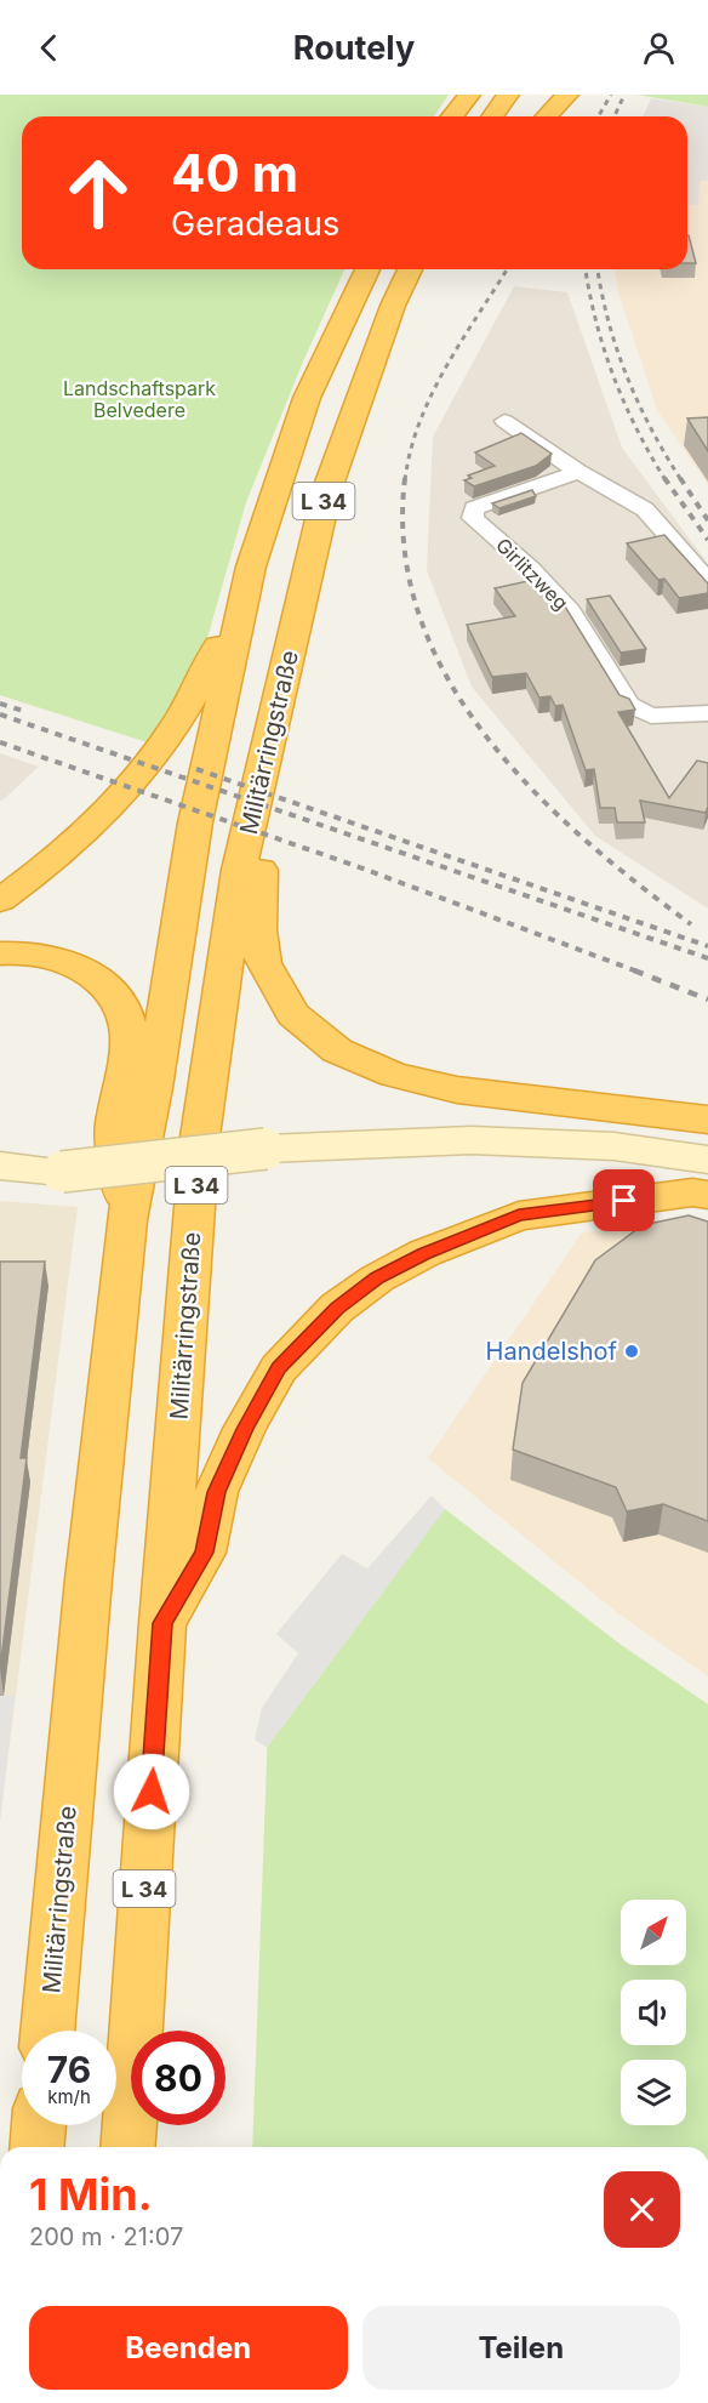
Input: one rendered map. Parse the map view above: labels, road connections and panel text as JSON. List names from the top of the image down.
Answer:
{
  "streets": {
    "highway": ["L 34", "Militärringstraße"],
    "street": ["Girlitzweg"]
  },
  "crossings": [
    ["L 34", "Militärringstraße"]
  ],
  "parks": ["Landschaftspark Belvedere"],
  "places": ["Handelshof"],
  "north": "top right",
  "page": {
    "header": "Routely",
    "turn": ["40 m", "Geradeaus"],
    "speed": "76 km/h",
    "limit": "80",
    "heading": ["1 Min.", "200 m · 21:07"],
    "buttons": ["Beenden", "Teilen"]
  }
}
